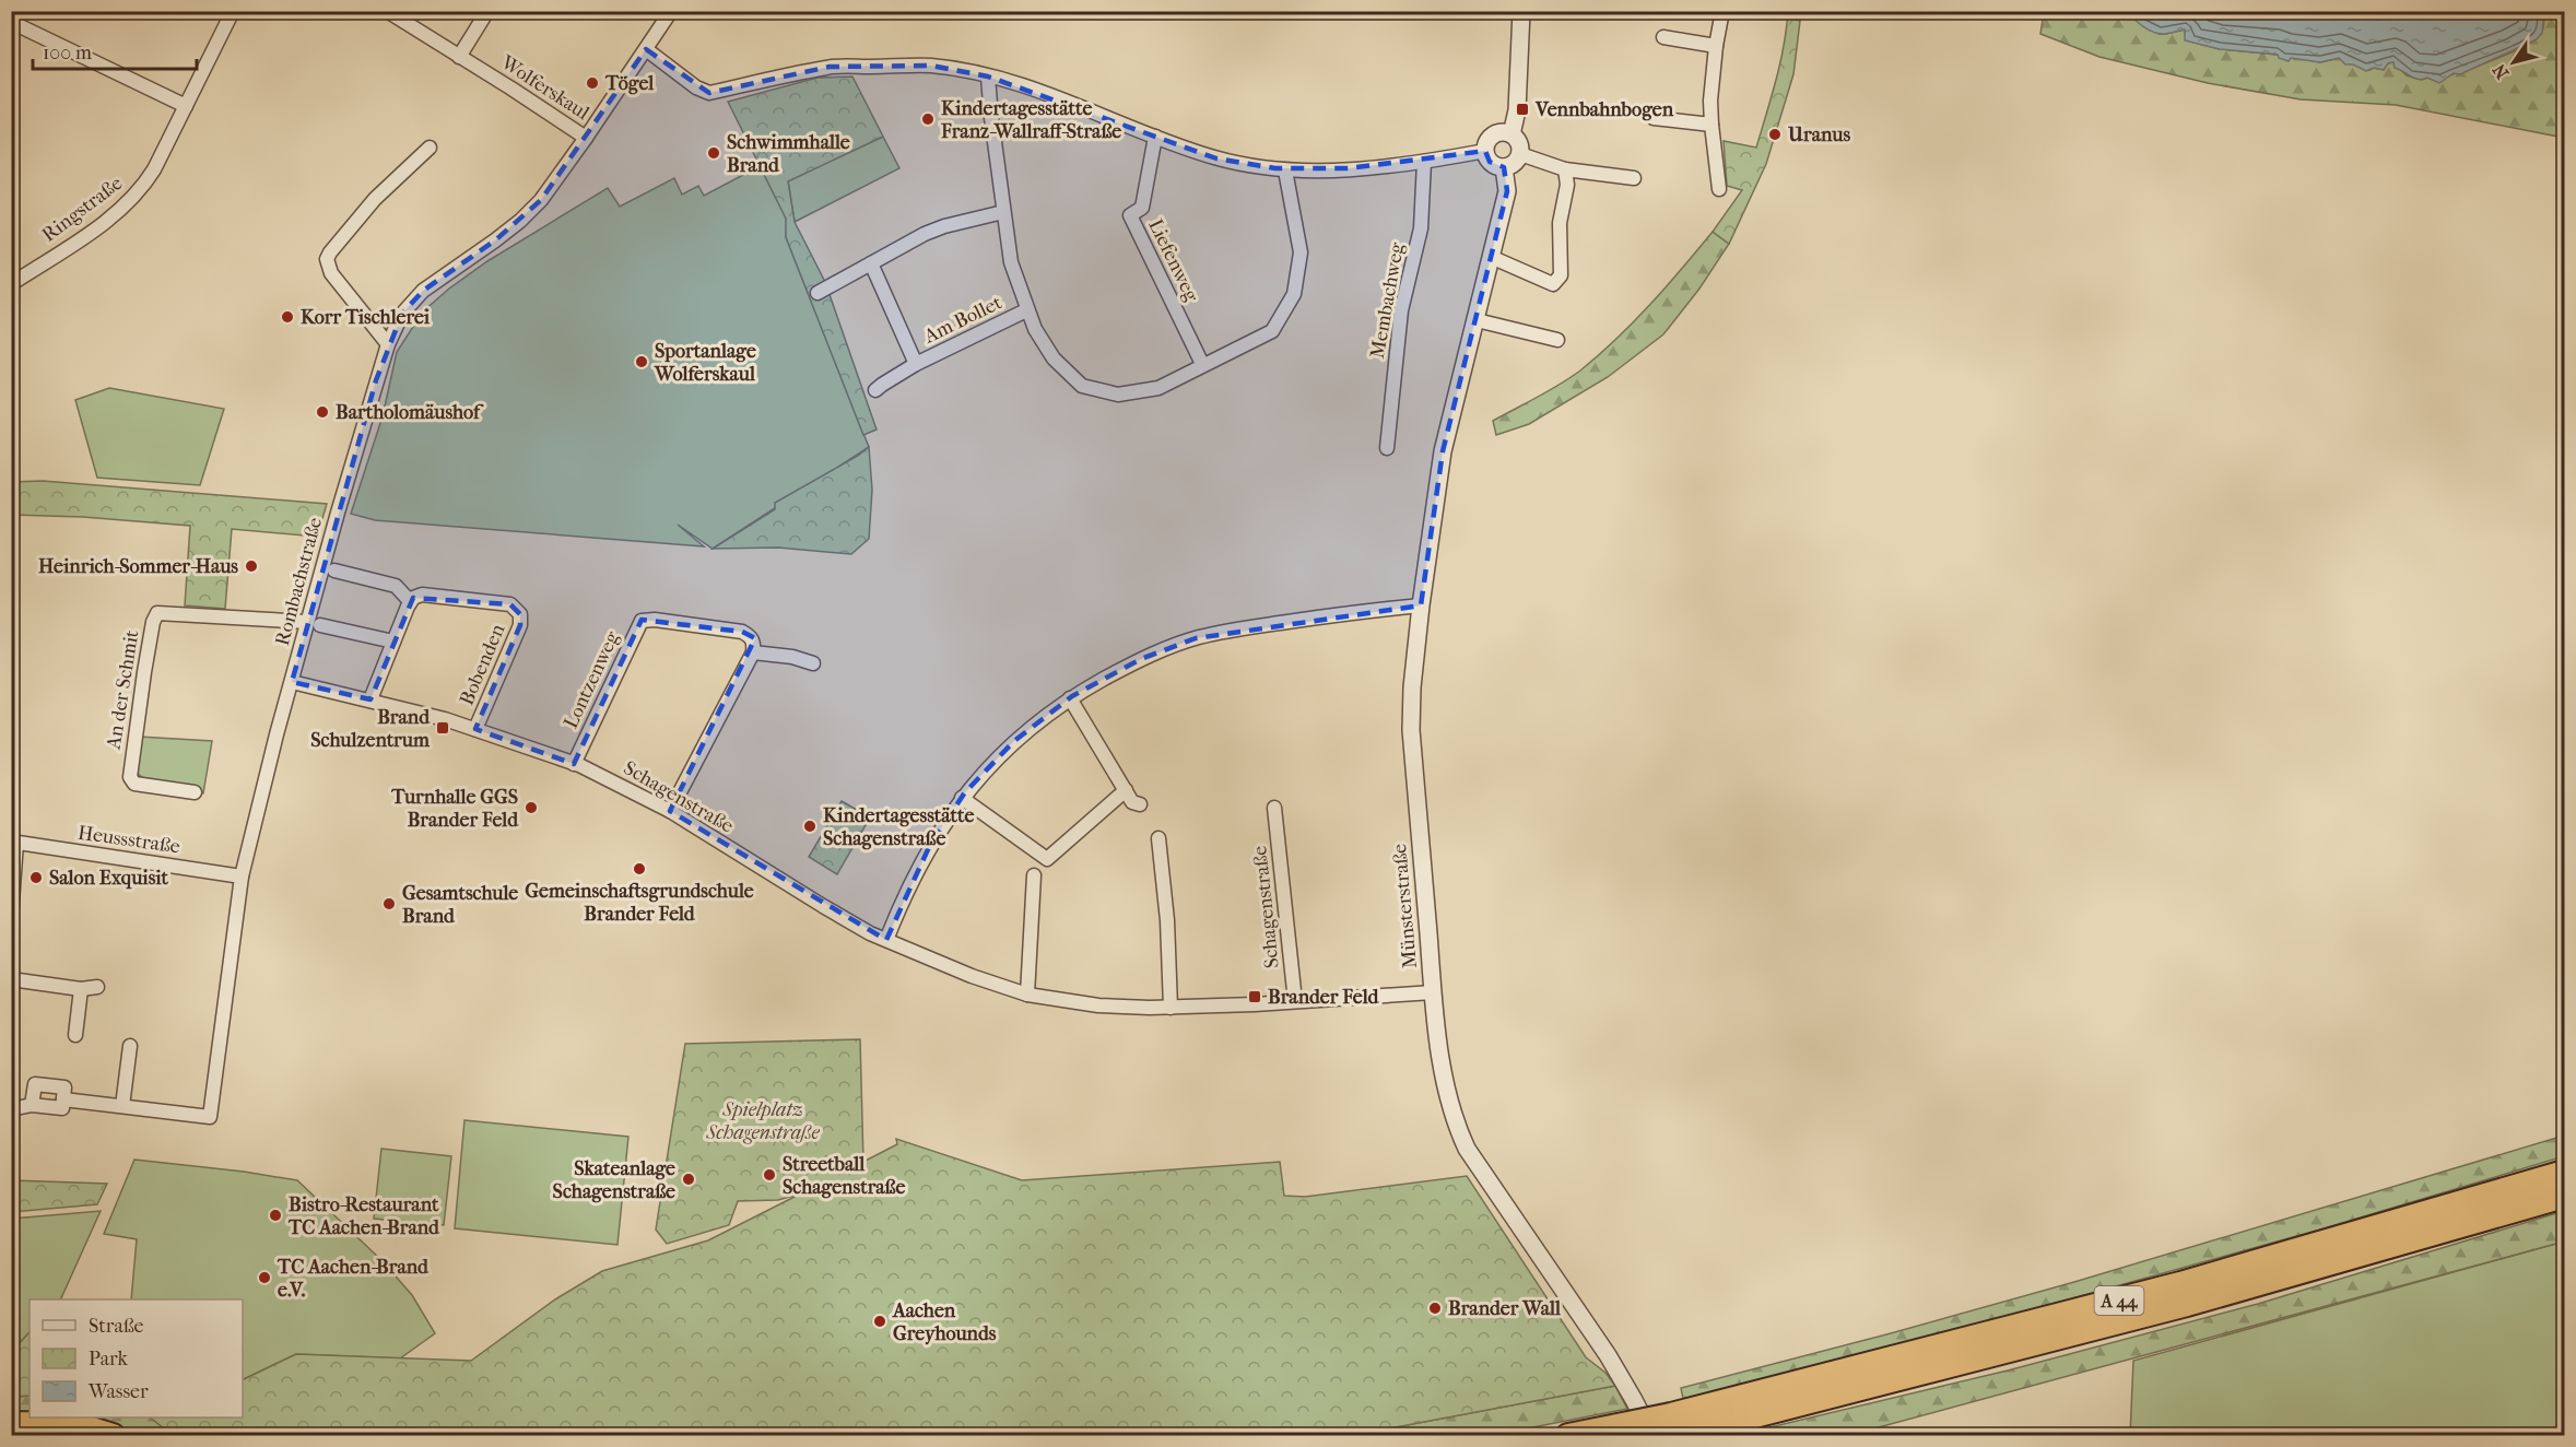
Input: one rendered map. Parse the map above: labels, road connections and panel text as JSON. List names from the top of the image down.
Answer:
{
  "streets": {
    "highway": ["A 44"],
    "street": [
      "Wolferskaul",
      "Ringstraße",
      "Liefenweg",
      "Membachweg",
      "Am Bollet",
      "Rombachstraße",
      "Bobenden",
      "Lontzenweg",
      "An der Schmit",
      "Schagenstraße",
      "Heussstraße",
      "Münsterstraße"
    ]
  },
  "crossings": [
    ["Wolferskaul", "Rombachstraße"],
    ["Rombachstraße", "An der Schmit"],
    ["Rombachstraße", "Schagenstraße"],
    ["Rombachstraße", "Heussstraße"],
    ["Bobenden", "Schagenstraße"],
    ["Lontzenweg", "Schagenstraße"],
    ["Schagenstraße", "Münsterstraße"]
  ],
  "parks": ["Spielplatz Schagenstraße"],
  "places": {
    "other": [
      "Tögel",
      "Kindertagesstätte Franz-Wallraff-Straße",
      "Uranus",
      "Schwimmhalle Brand",
      "Korr Tischlerei",
      "Sportanlage Wolferskaul",
      "Bartholomäushof",
      "Heinrich-Sommer-Haus",
      "Turnhalle GGS Brander Feld",
      "Kindertagesstätte Schagenstraße",
      "Gemeinschaftsgrundschule Brander Feld",
      "Salon Exquisit",
      "Gesamtschule Brand",
      "Streetball Schagenstraße",
      "Skateanlage Schagenstraße",
      "Bistro-Restaurant TC Aachen-Brand",
      "TC Aachen-Brand e.V.",
      "Brander Wall",
      "Aachen Greyhounds"
    ],
    "transit": ["Vennbahnbogen", "Brand Schulzentrum", "Brander Feld"]
  },
  "legend": ["Straße", "Park", "Wasser"],
  "scale_bar": "100 m",
  "north": "bottom left"
}
